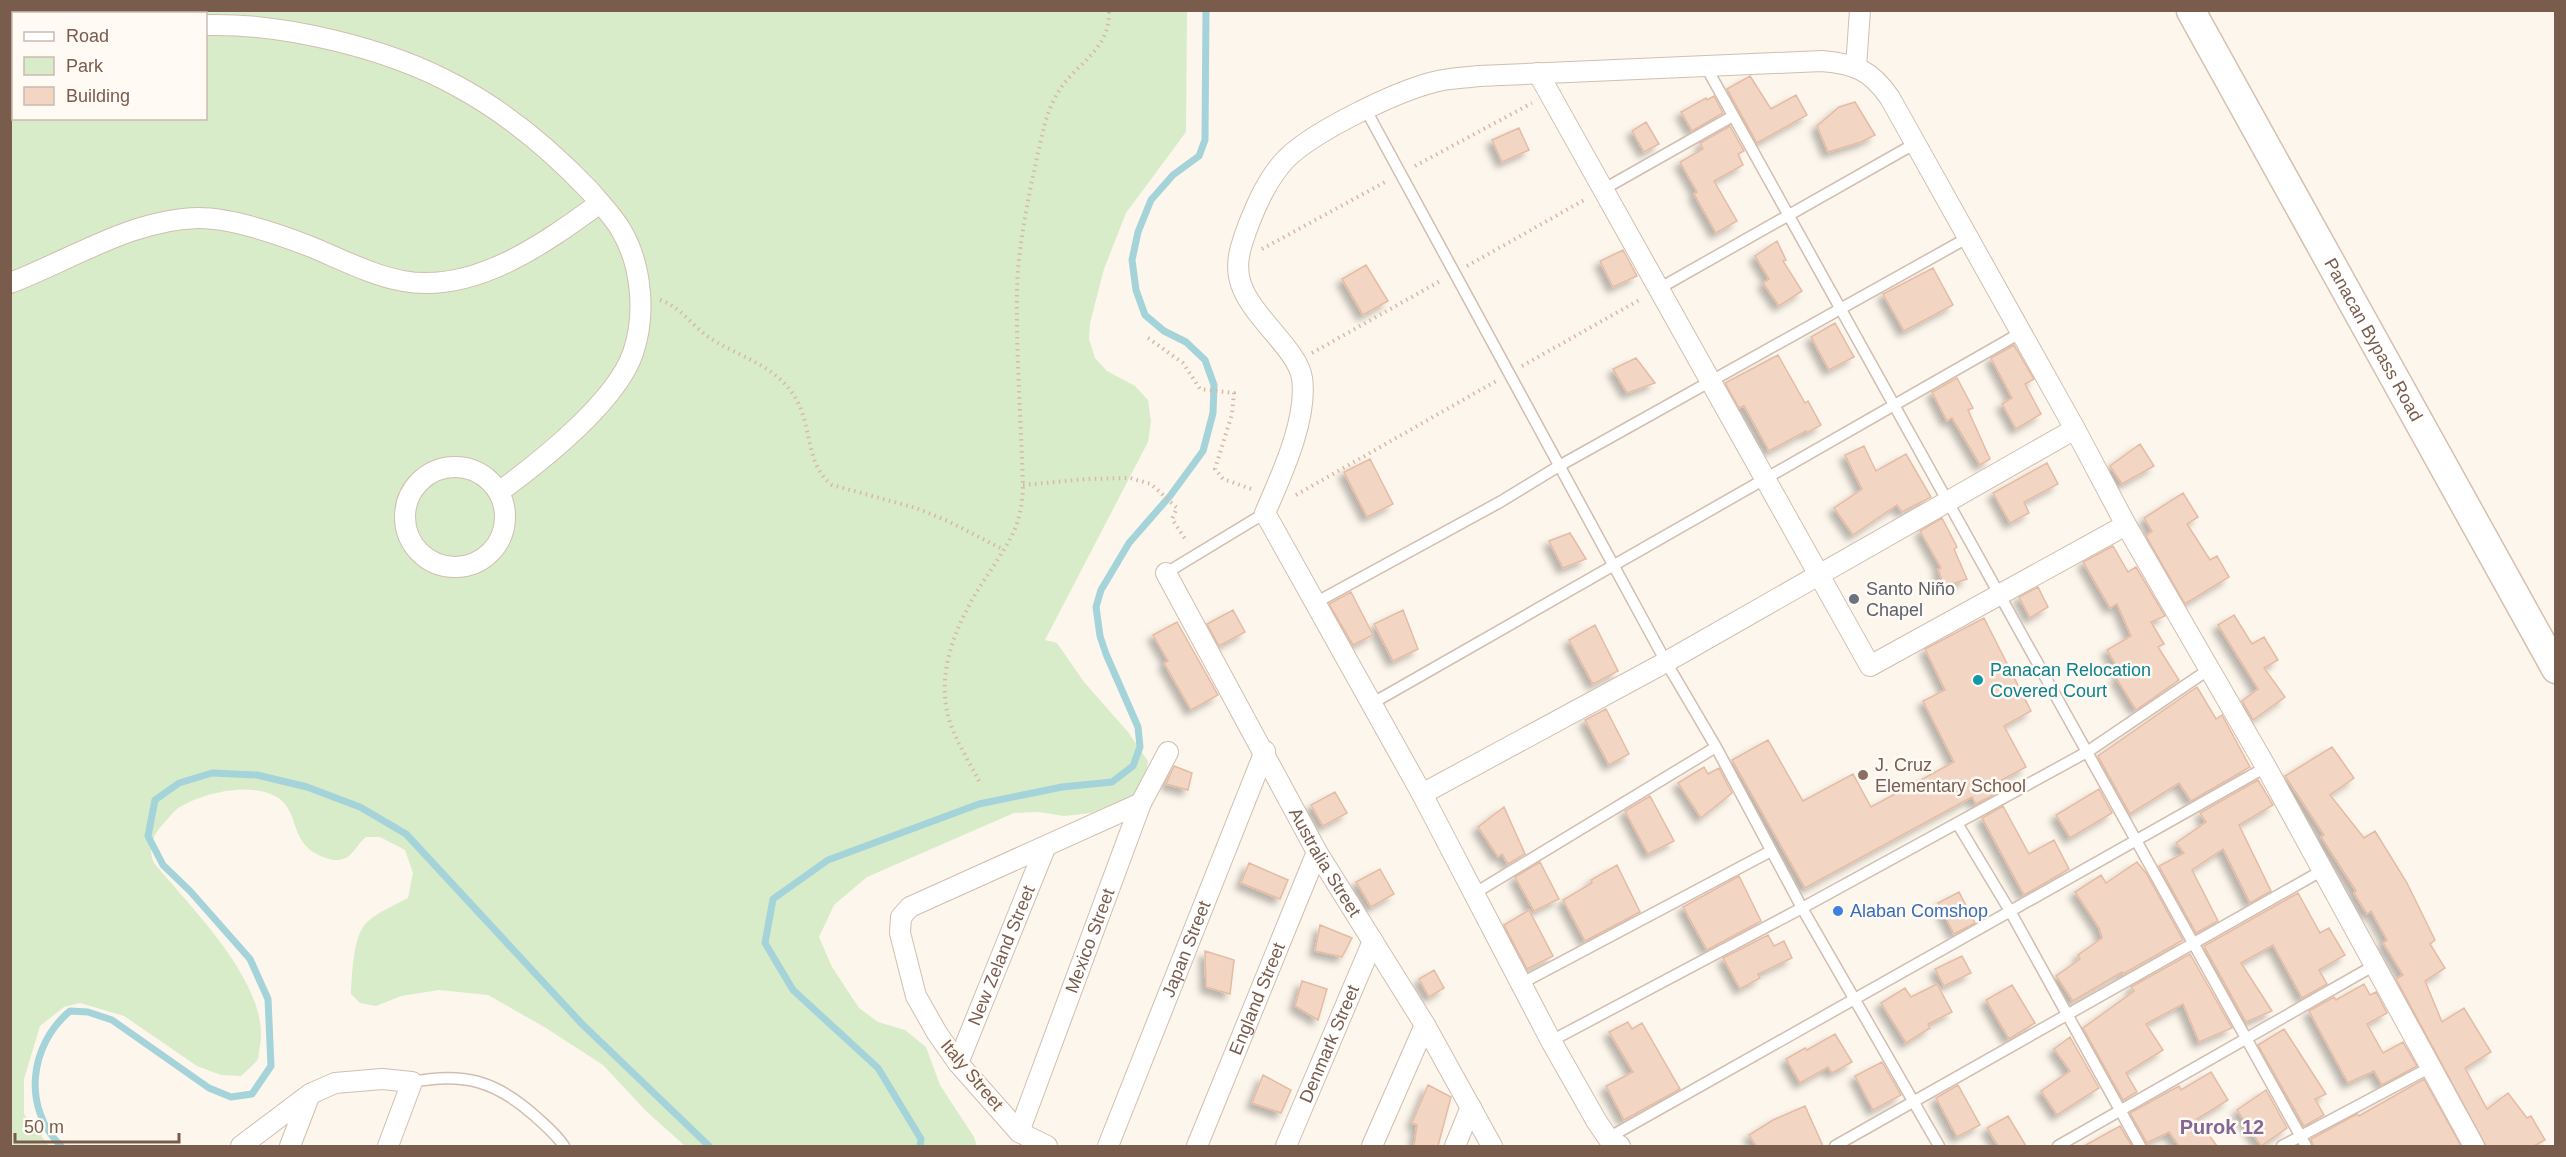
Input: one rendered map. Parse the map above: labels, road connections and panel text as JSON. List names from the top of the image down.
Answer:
{
  "streets": {
    "main road": ["Panacan Bypass Road"],
    "street": [
      "Australia Street",
      "Mexico Street",
      "Japan Street",
      "New Zeland Street",
      "England Street",
      "Denmark Street",
      "Italy Street"
    ]
  },
  "crossings": [
    ["Australia Street", "Japan Street"],
    ["Australia Street", "England Street"],
    ["Australia Street", "Denmark Street"],
    ["Mexico Street", "Italy Street"],
    ["New Zeland Street", "Italy Street"]
  ],
  "districts": ["Purok 12"],
  "places": [
    "Santo Niño Chapel",
    "Panacan Relocation Covered Court",
    "J. Cruz Elementary School",
    "Alaban Comshop"
  ],
  "legend": ["Road", "Park", "Building"],
  "scale_bar": "50 m"
}
